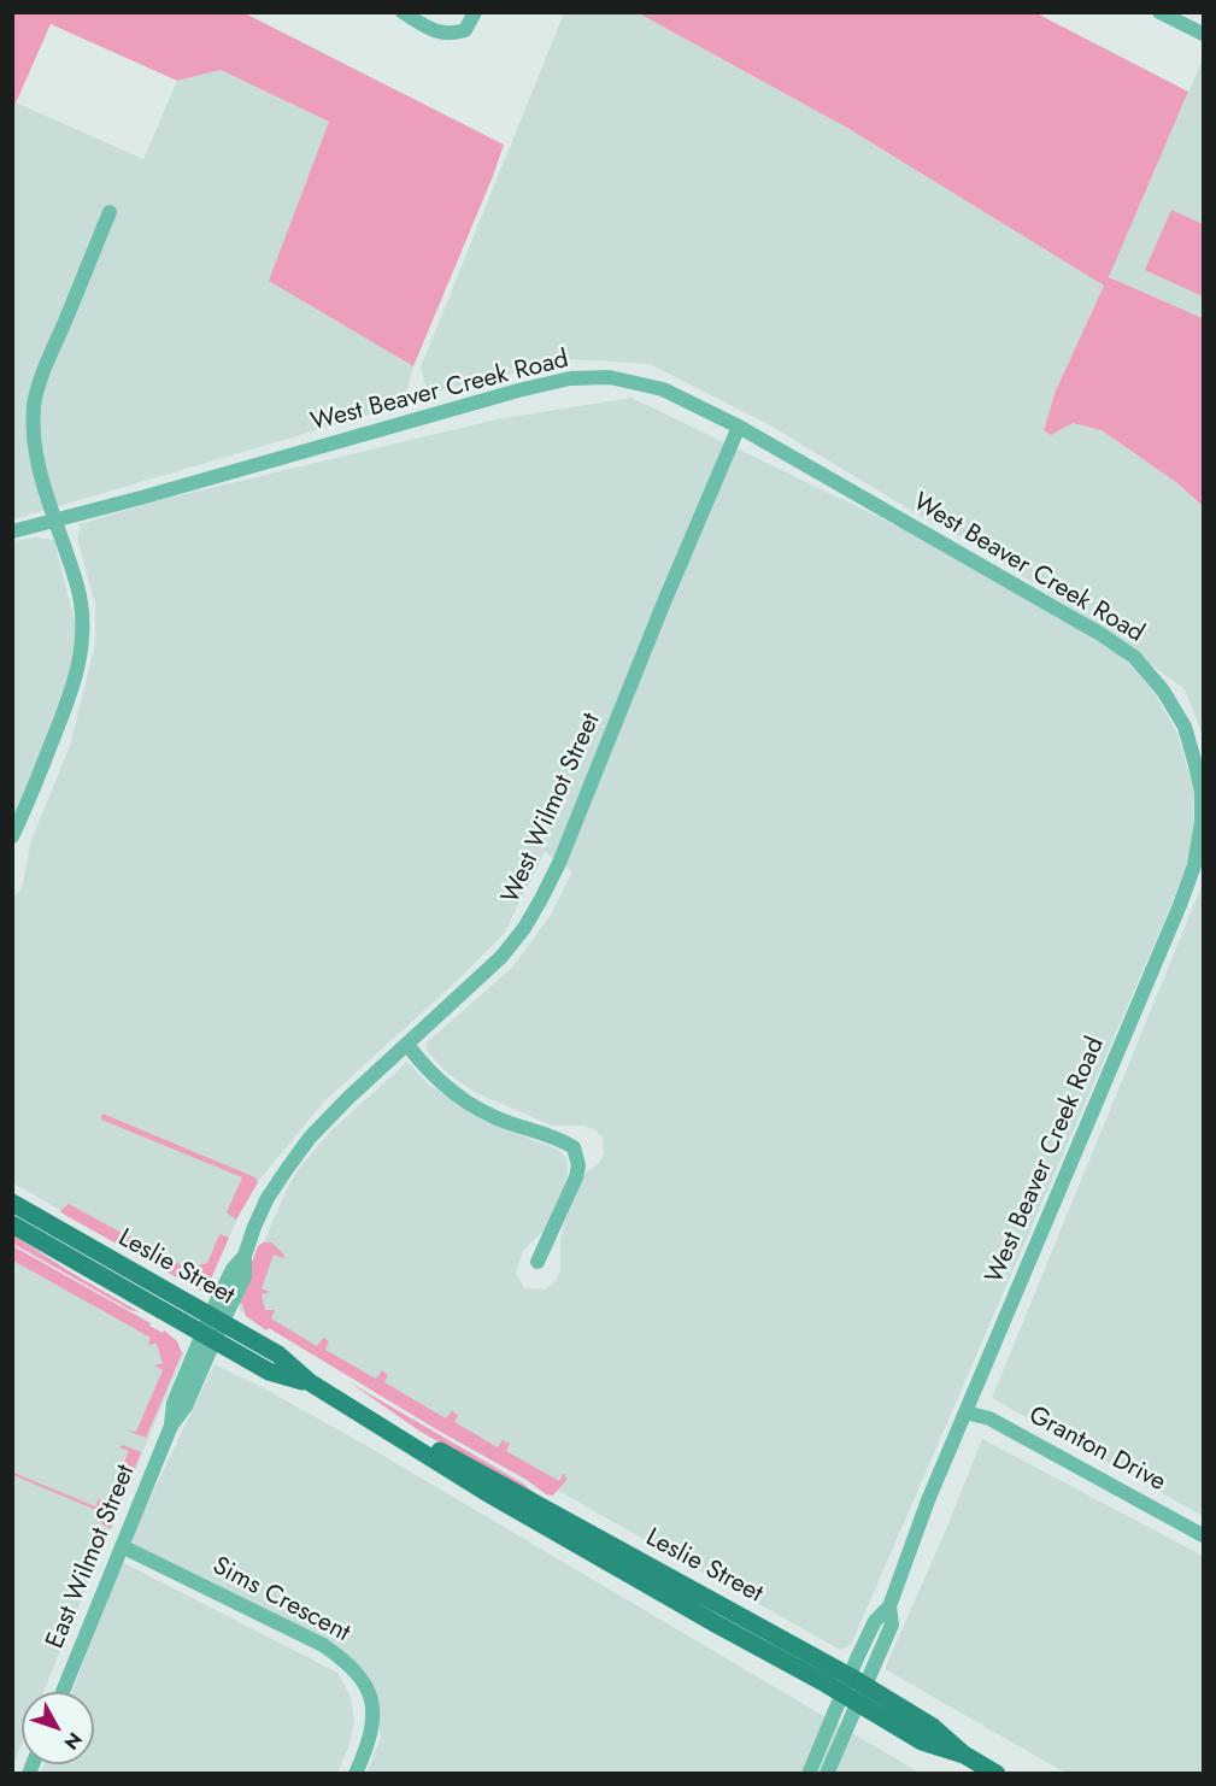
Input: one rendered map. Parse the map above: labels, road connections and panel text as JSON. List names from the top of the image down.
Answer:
{
  "streets": {
    "main road": ["Leslie Street"],
    "street": [
      "West Beaver Creek Road",
      "West Wilmot Street",
      "Granton Drive",
      "East Wilmot Street",
      "Sims Crescent"
    ]
  },
  "crossings": [
    ["West Beaver Creek Road", "West Wilmot Street"],
    ["West Beaver Creek Road", "Leslie Street"],
    ["West Beaver Creek Road", "Granton Drive"],
    ["West Wilmot Street", "Leslie Street"],
    ["West Wilmot Street", "East Wilmot Street"],
    ["Leslie Street", "East Wilmot Street"],
    ["East Wilmot Street", "Sims Crescent"]
  ],
  "north": "bottom right"
}
